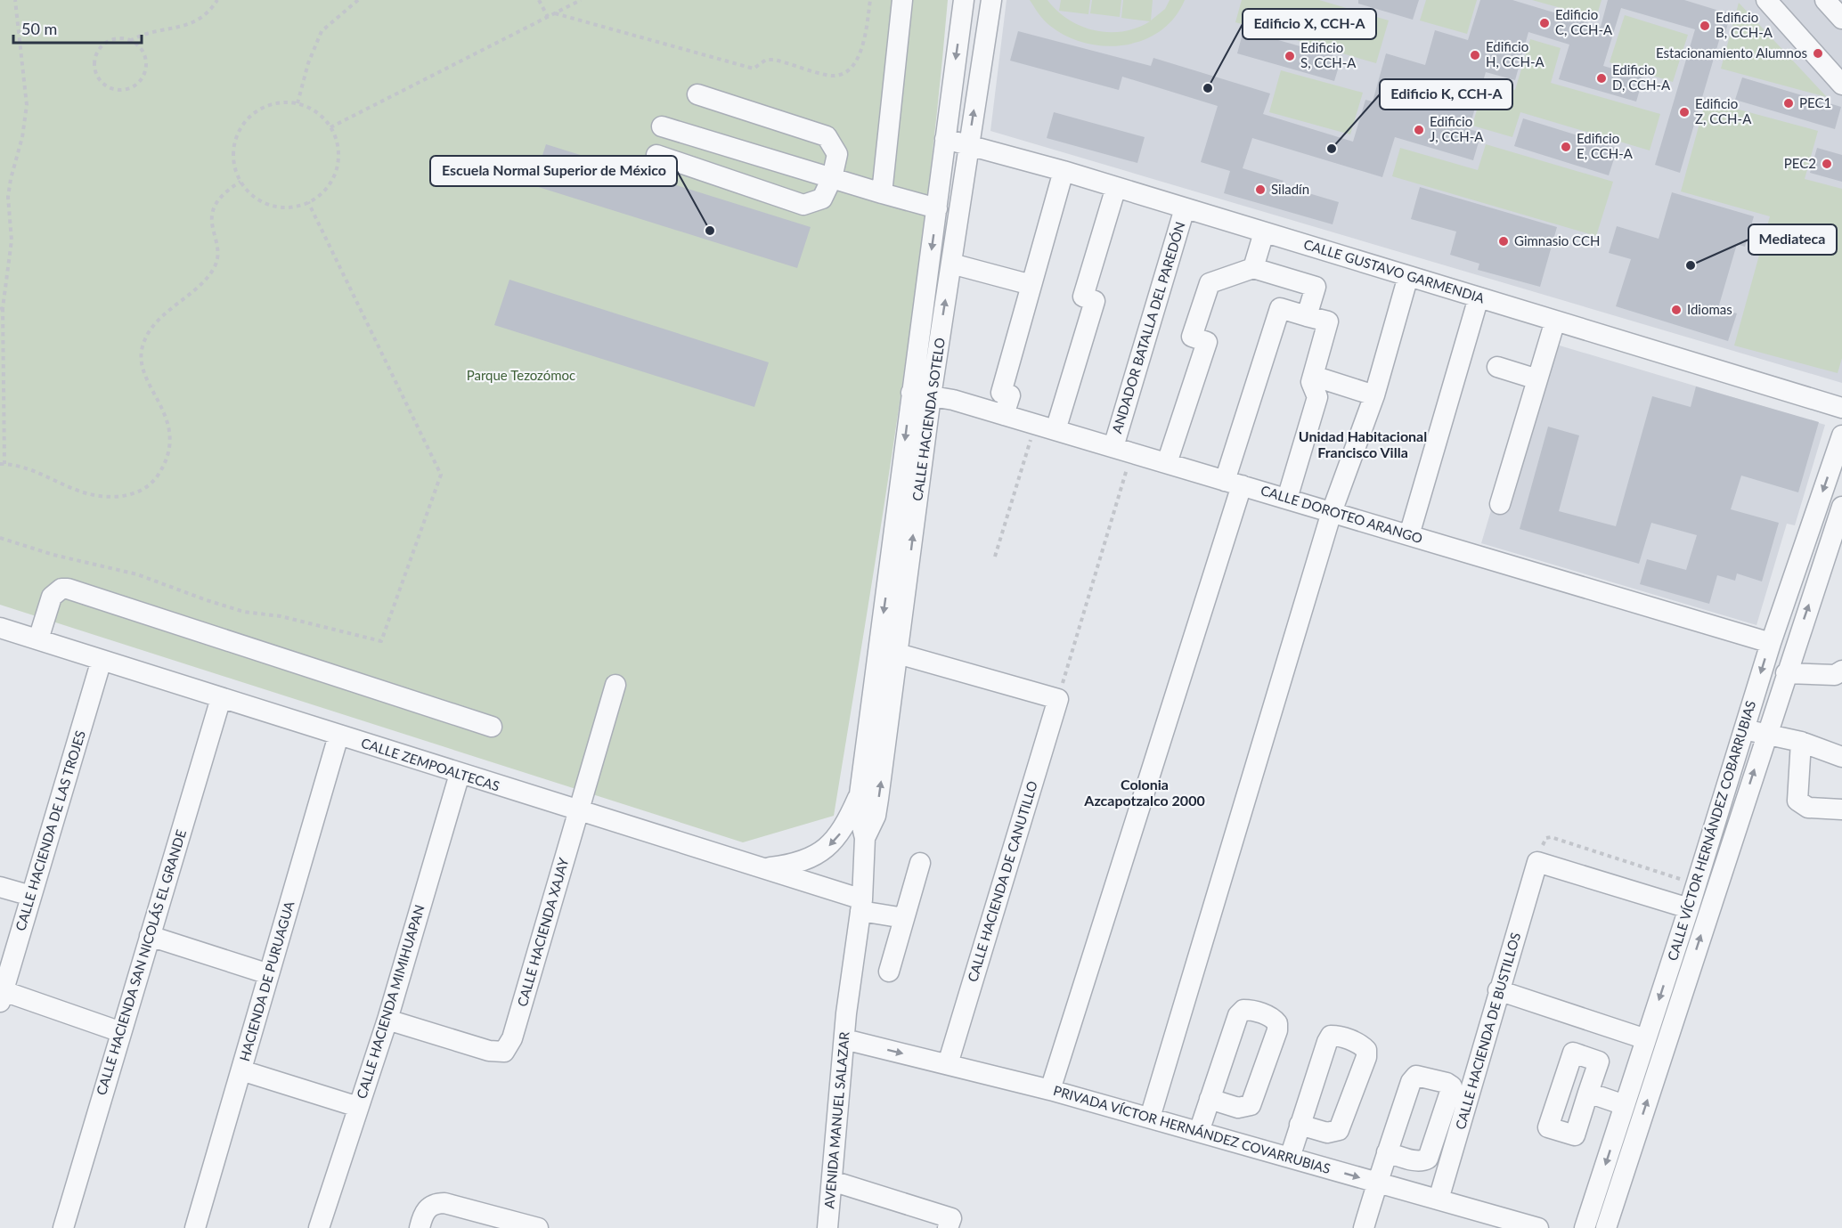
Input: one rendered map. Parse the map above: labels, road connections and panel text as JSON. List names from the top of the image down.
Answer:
{
  "streets": {
    "street": [
      "CALLE GUSTAVO GARMENDIA",
      "ANDADOR BATALLA DEL PAREDÓN",
      "CALLE HACIENDA SOTELO",
      "CALLE DOROTEO ARANGO",
      "CALLE ZEMPOALTECAS",
      "CALLE HACIENDA DE LAS TROJES",
      "CALLE VÍCTOR HERNÁNDEZ COBARRUBIAS",
      "CALLE HACIENDA DE CANUTILLO",
      "CALLE HACIENDA XAJAY",
      "CALLE HACIENDA SAN NICOLÁS EL GRANDE",
      "HACIENDA DE PURUAGUA",
      "CALLE HACIENDA MIMIHUAPAN",
      "CALLE HACIENDA DE BUSTILLOS",
      "AVENIDA MANUEL SALAZAR",
      "PRIVADA VÍCTOR HERNÁNDEZ COVARRUBIAS"
    ]
  },
  "crossings": [
    ["CALLE GUSTAVO GARMENDIA", "ANDADOR BATALLA DEL PAREDÓN"],
    ["CALLE GUSTAVO GARMENDIA", "CALLE HACIENDA SOTELO"],
    ["ANDADOR BATALLA DEL PAREDÓN", "CALLE DOROTEO ARANGO"],
    ["CALLE HACIENDA SOTELO", "CALLE DOROTEO ARANGO"],
    ["CALLE HACIENDA SOTELO", "CALLE ZEMPOALTECAS"],
    ["CALLE HACIENDA SOTELO", "AVENIDA MANUEL SALAZAR"],
    ["CALLE DOROTEO ARANGO", "CALLE VÍCTOR HERNÁNDEZ COBARRUBIAS"],
    ["CALLE ZEMPOALTECAS", "CALLE HACIENDA DE LAS TROJES"],
    ["CALLE ZEMPOALTECAS", "CALLE HACIENDA XAJAY"],
    ["CALLE ZEMPOALTECAS", "CALLE HACIENDA SAN NICOLÁS EL GRANDE"],
    ["CALLE ZEMPOALTECAS", "HACIENDA DE PURUAGUA"],
    ["CALLE ZEMPOALTECAS", "CALLE HACIENDA MIMIHUAPAN"],
    ["CALLE VÍCTOR HERNÁNDEZ COBARRUBIAS", "CALLE HACIENDA DE BUSTILLOS"],
    ["CALLE HACIENDA DE CANUTILLO", "PRIVADA VÍCTOR HERNÁNDEZ COVARRUBIAS"],
    ["CALLE HACIENDA XAJAY", "CALLE HACIENDA MIMIHUAPAN"],
    ["CALLE HACIENDA DE BUSTILLOS", "PRIVADA VÍCTOR HERNÁNDEZ COVARRUBIAS"],
    ["AVENIDA MANUEL SALAZAR", "PRIVADA VÍCTOR HERNÁNDEZ COVARRUBIAS"]
  ],
  "districts": ["Unidad Habitacional Francisco Villa", "Colonia Azcapotzalco 2000"],
  "parks": ["Parque Tezozómoc"],
  "places": [
    "Edificio C, CCH-A",
    "Edificio B, CCH-A",
    "Estacionamiento Alumnos",
    "Edificio H, CCH-A",
    "Edificio S, CCH-A",
    "Edificio D, CCH-A",
    "Edificio X, CCH-A",
    "PEC1",
    "Edificio Z, CCH-A",
    "Edificio J, CCH-A",
    "Edificio E, CCH-A",
    "Edificio K, CCH-A",
    "PEC2",
    "Siladín",
    "Escuela Normal Superior de México",
    "Gimnasio CCH",
    "Mediateca",
    "Idiomas"
  ],
  "scale_bar": "50 m"
}
